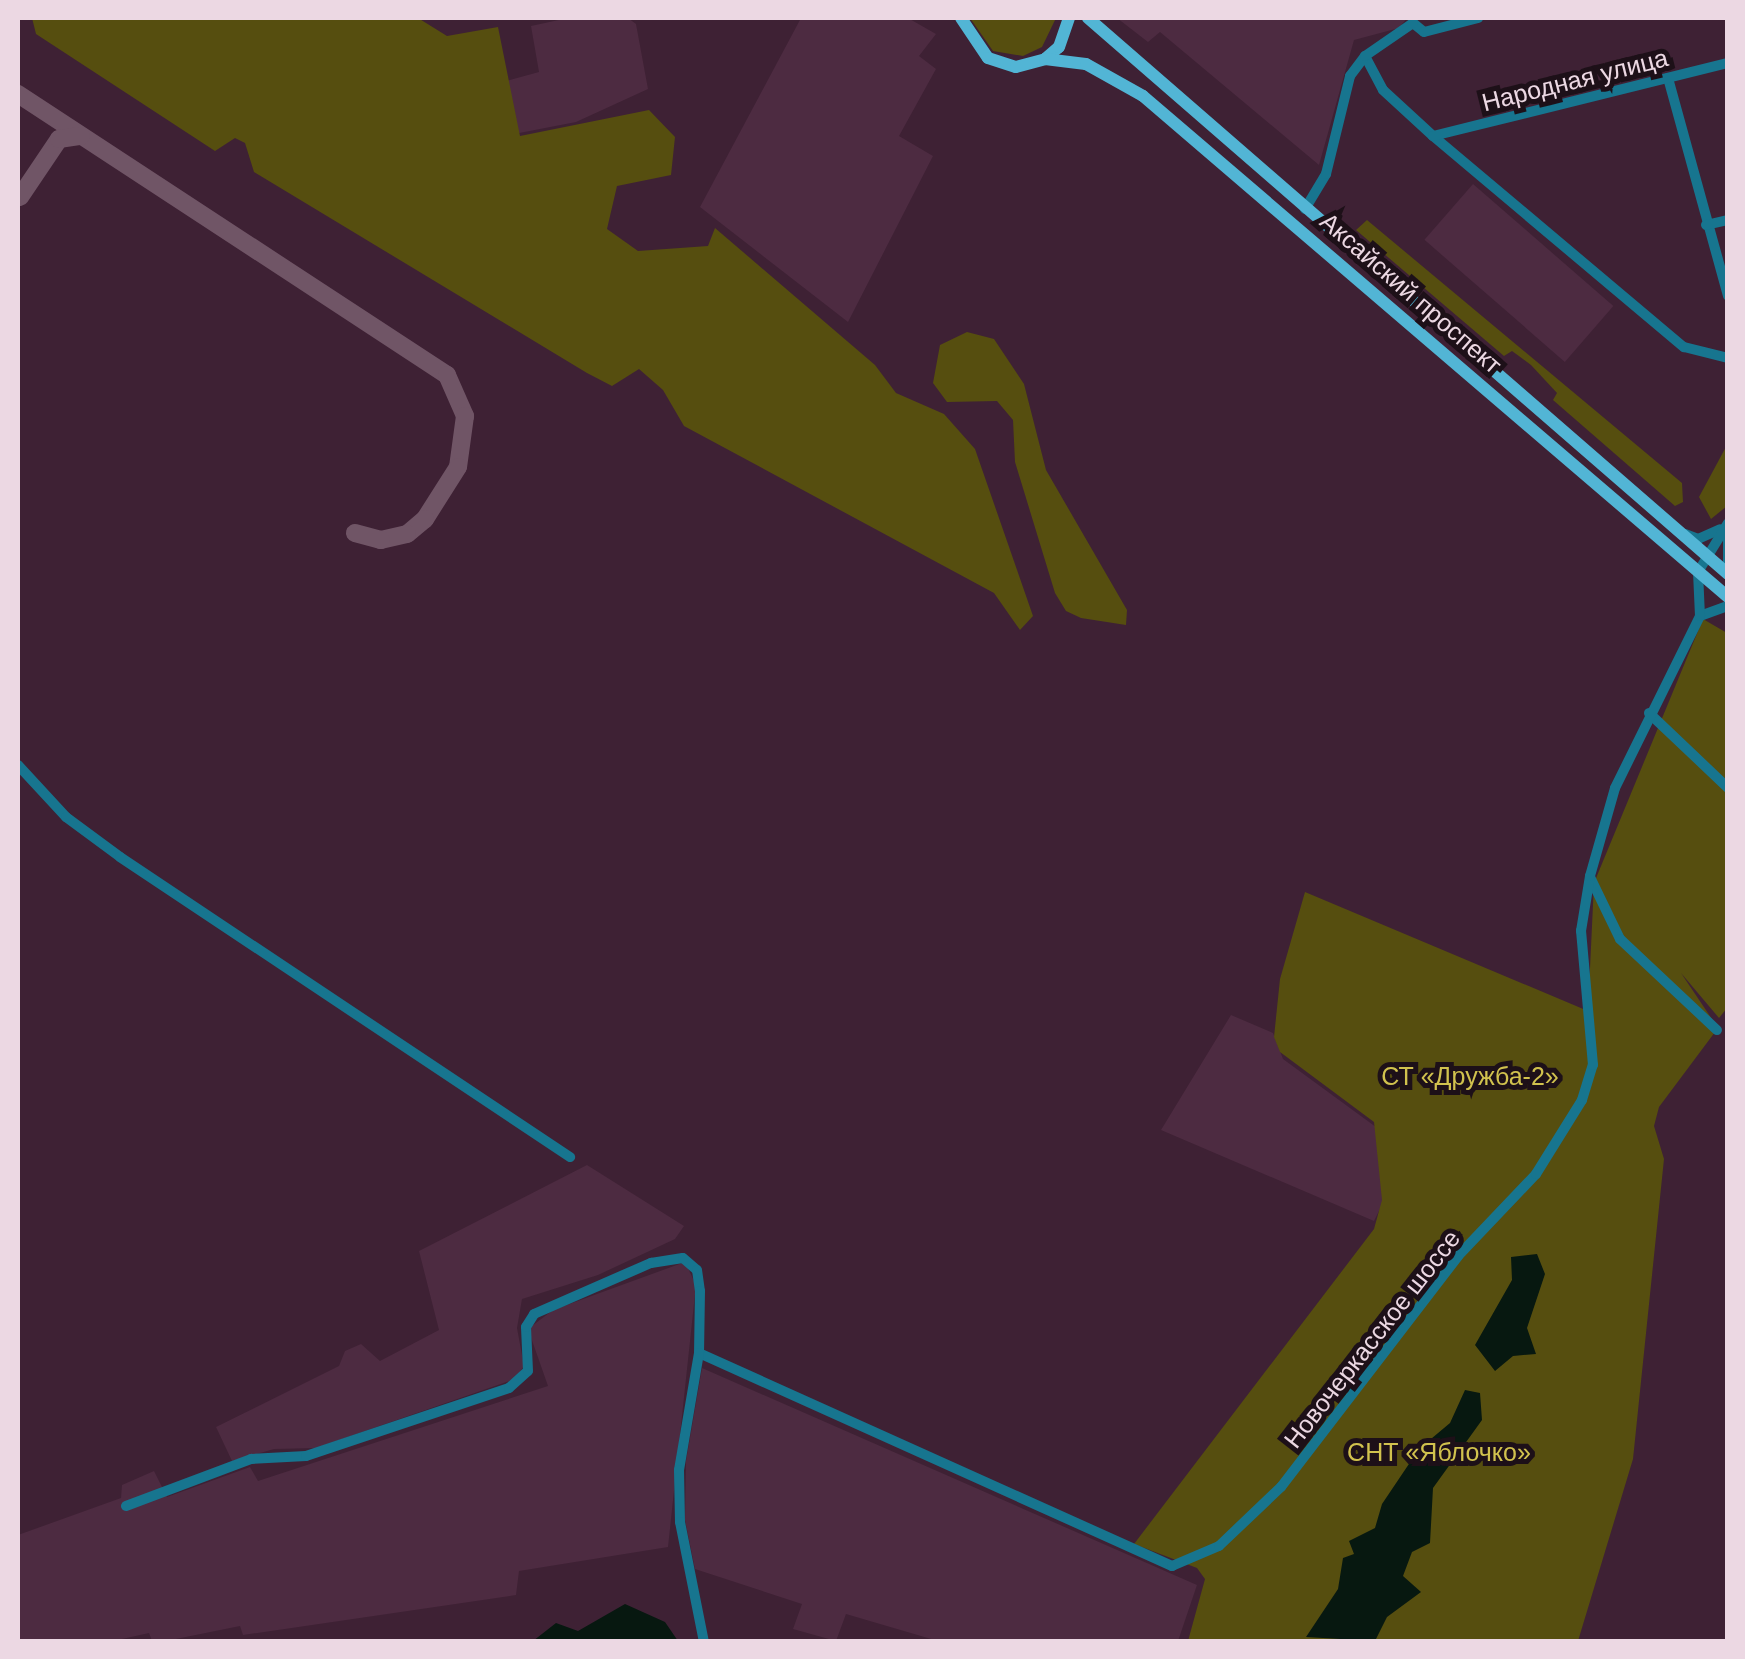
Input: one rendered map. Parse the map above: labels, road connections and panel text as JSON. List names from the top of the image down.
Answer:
{
  "streets": {
    "main road": ["Аксайский проспект"],
    "street": ["Народная улица", "Новочеркасское шоссе"]
  },
  "parks": ["СТ «Дружба-2»", "СНТ «Яблочко»"]
}
